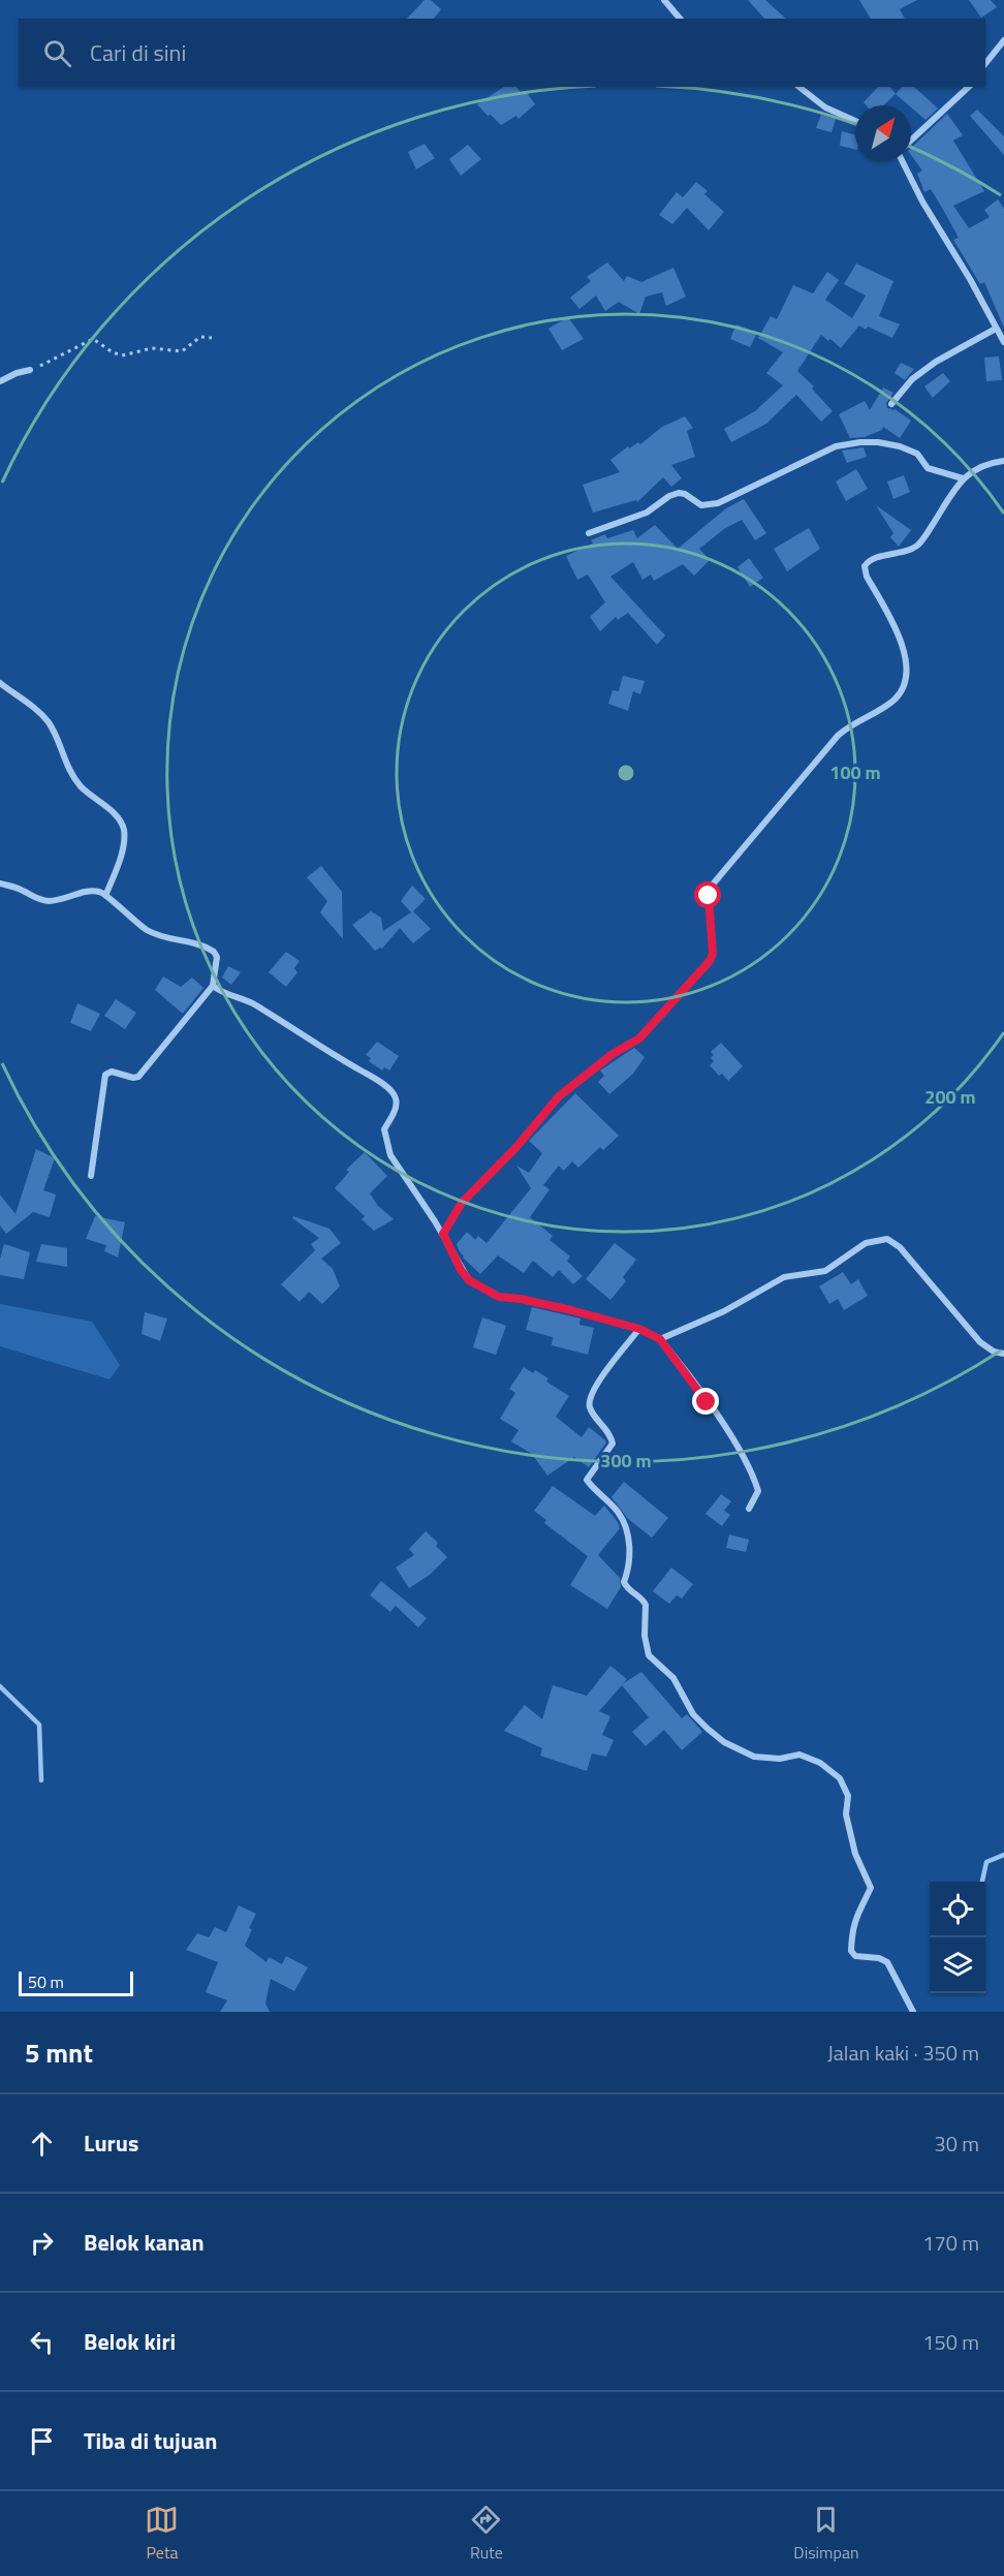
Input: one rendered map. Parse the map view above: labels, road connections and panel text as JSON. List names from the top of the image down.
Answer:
{
  "scale_bar": "50 m",
  "north": "top right",
  "page": {
    "search": "Cari di sini",
    "scale": "50 m",
    "heading": ["5 mnt", "Jalan kaki · 350 m"],
    "list": [
      ["Lurus", "30 m"],
      ["Belok kanan", "170 m"],
      ["Belok kiri", "150 m"],
      "Tiba di tujuan"
    ],
    "nav": ["Peta", "Rute", "Disimpan"]
  },
  "rings": ["100 m", "200 m", "300 m"]
}
